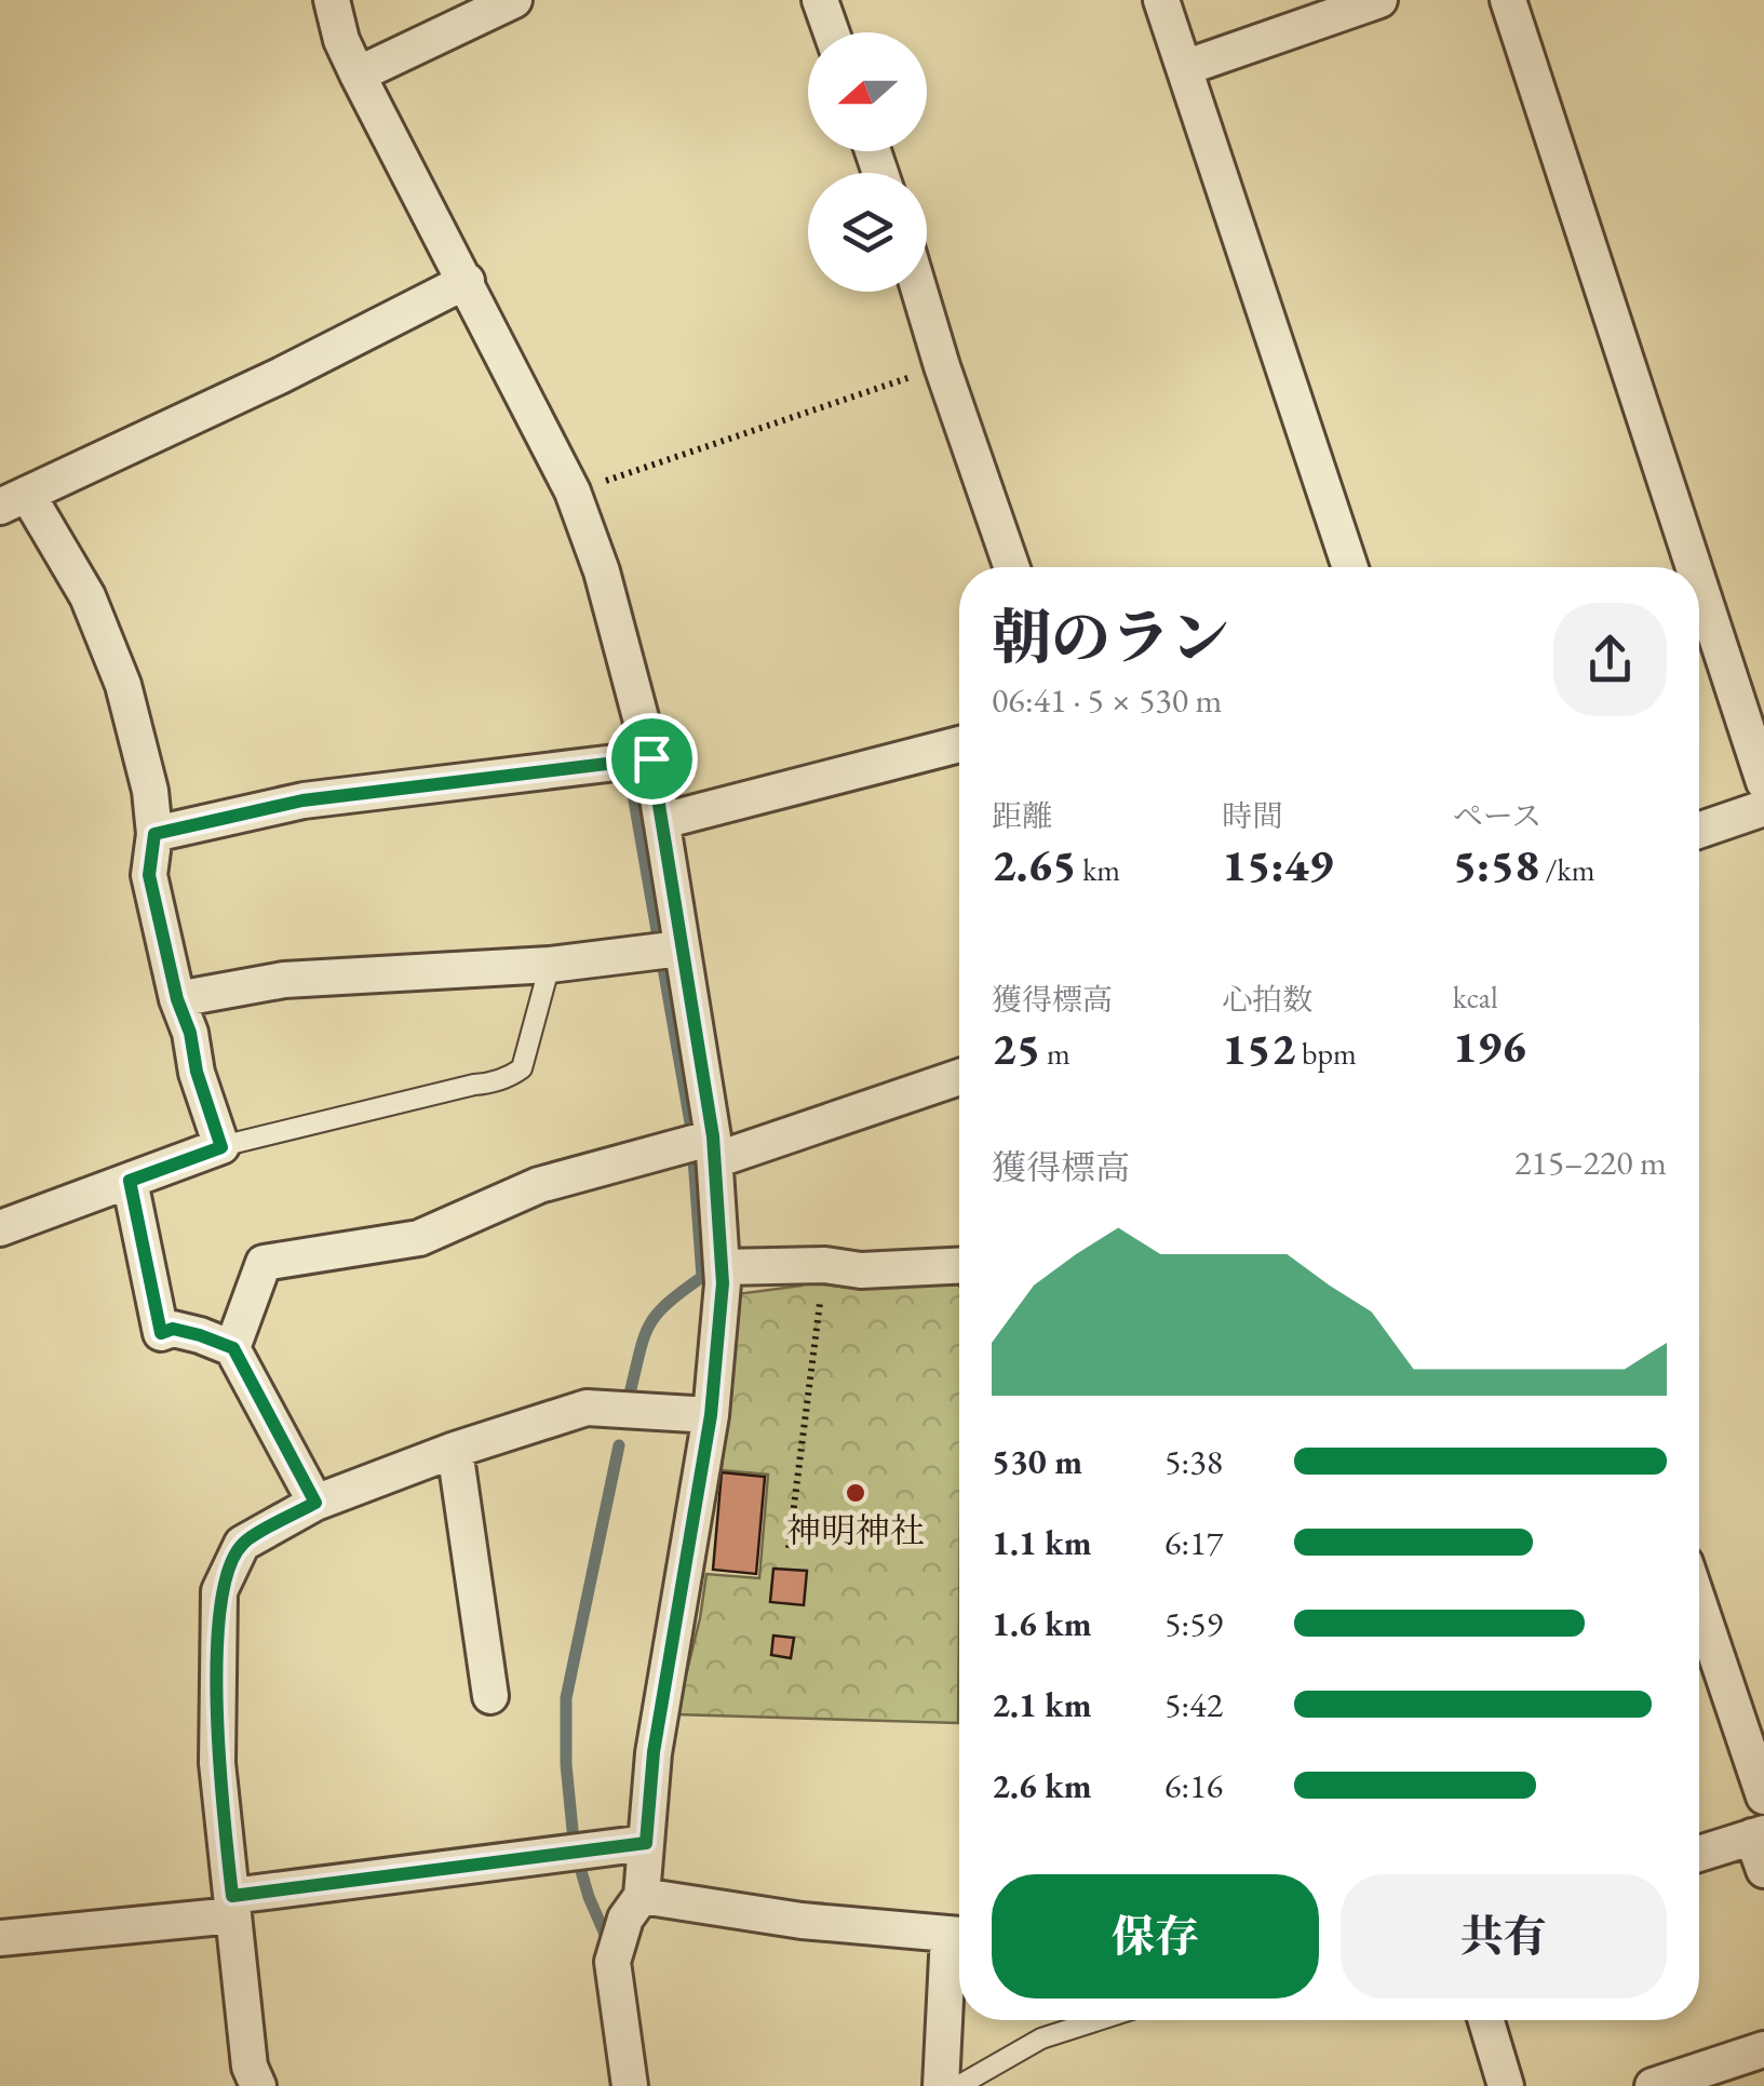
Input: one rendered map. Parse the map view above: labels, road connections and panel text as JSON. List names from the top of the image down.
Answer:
{
  "places": ["神明神社"],
  "north": "left",
  "page": {
    "heading": ["朝のラン", "06:41 · 5 × 530 m"],
    "stats": [
      ["距離", "2.65 km"],
      ["時間", "15:49"],
      ["ペース", "5:58 /km"],
      ["獲得標高", "25 m"],
      ["心拍数", "152 bpm"],
      ["kcal", "196"]
    ],
    "chart": ["獲得標高", "215–220 m"],
    "list": [
      {
        "name": "530 m",
        "note": "5:38"
      },
      {
        "name": "1.1 km",
        "note": "6:17"
      },
      {
        "name": "1.6 km",
        "note": "5:59"
      },
      {
        "name": "2.1 km",
        "note": "5:42"
      },
      {
        "name": "2.6 km",
        "note": "6:16"
      }
    ],
    "buttons": ["保存", "共有"]
  }
}
